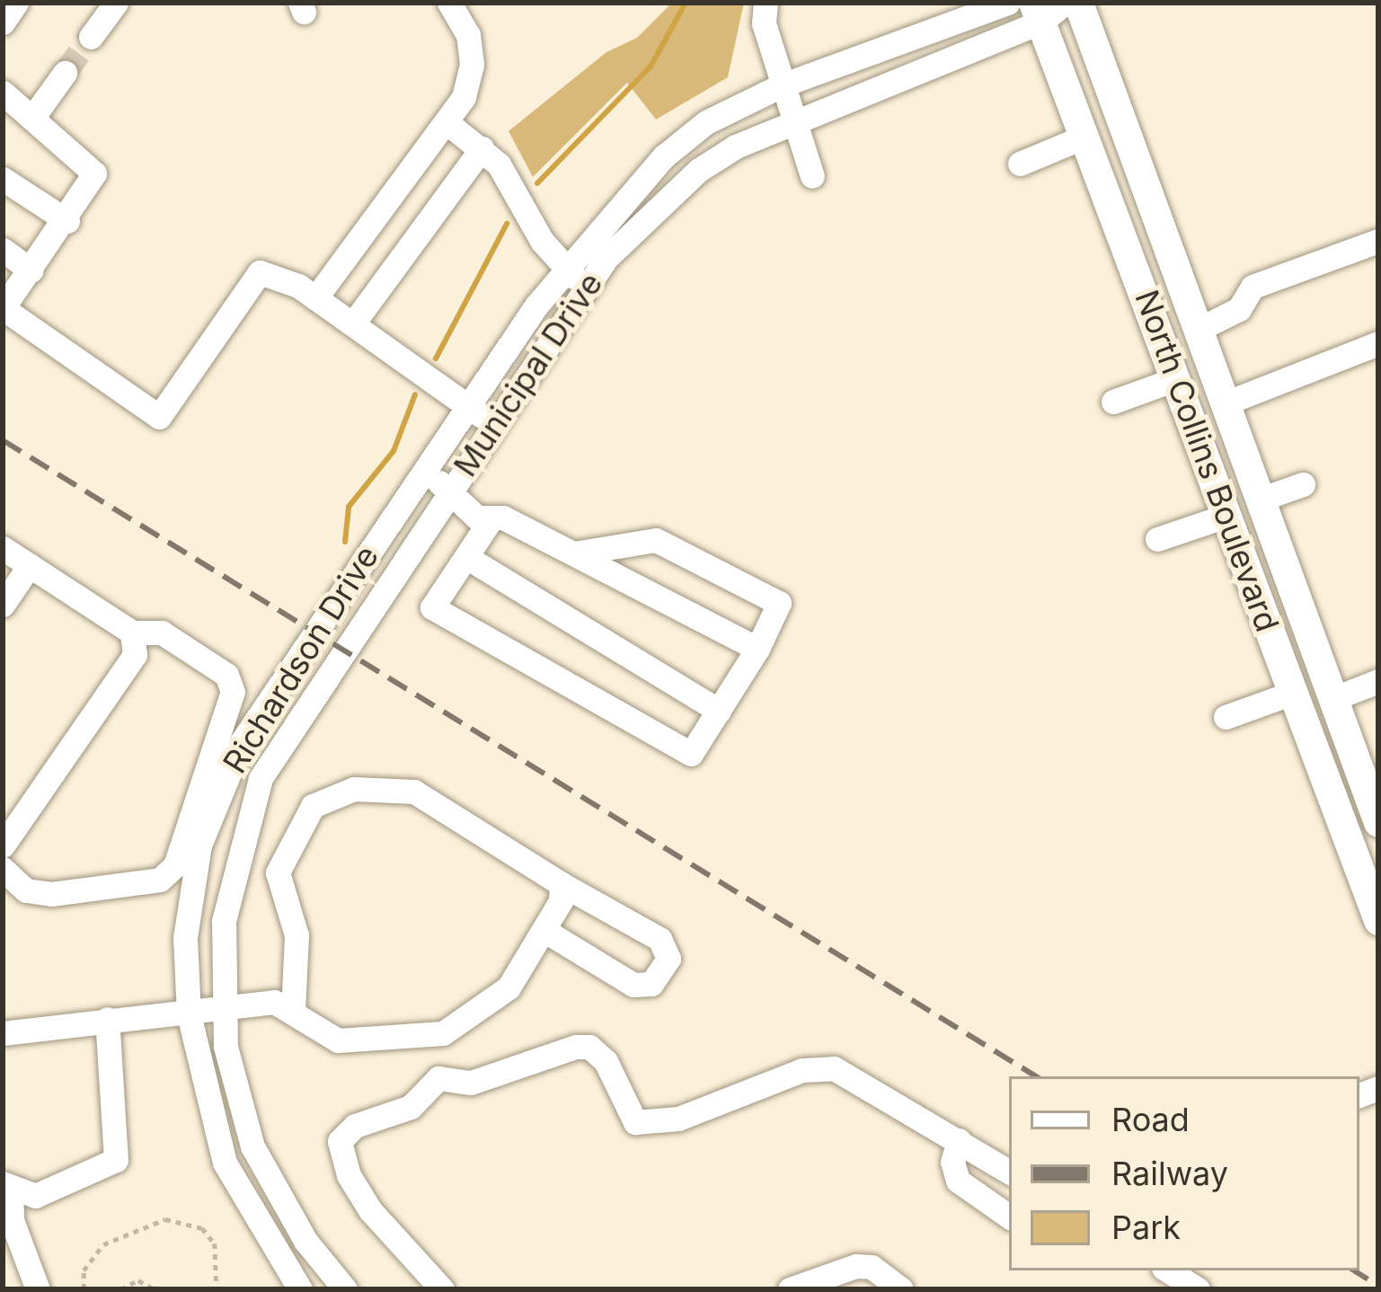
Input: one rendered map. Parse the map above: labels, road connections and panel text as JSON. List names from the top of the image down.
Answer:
{
  "streets": {
    "main road": ["North Collins Boulevard"],
    "street": ["Municipal Drive", "Richardson Drive"]
  },
  "crossings": [
    ["Municipal Drive", "North Collins Boulevard"],
    ["Municipal Drive", "Richardson Drive"]
  ],
  "legend": ["Road", "Railway", "Park"]
}
